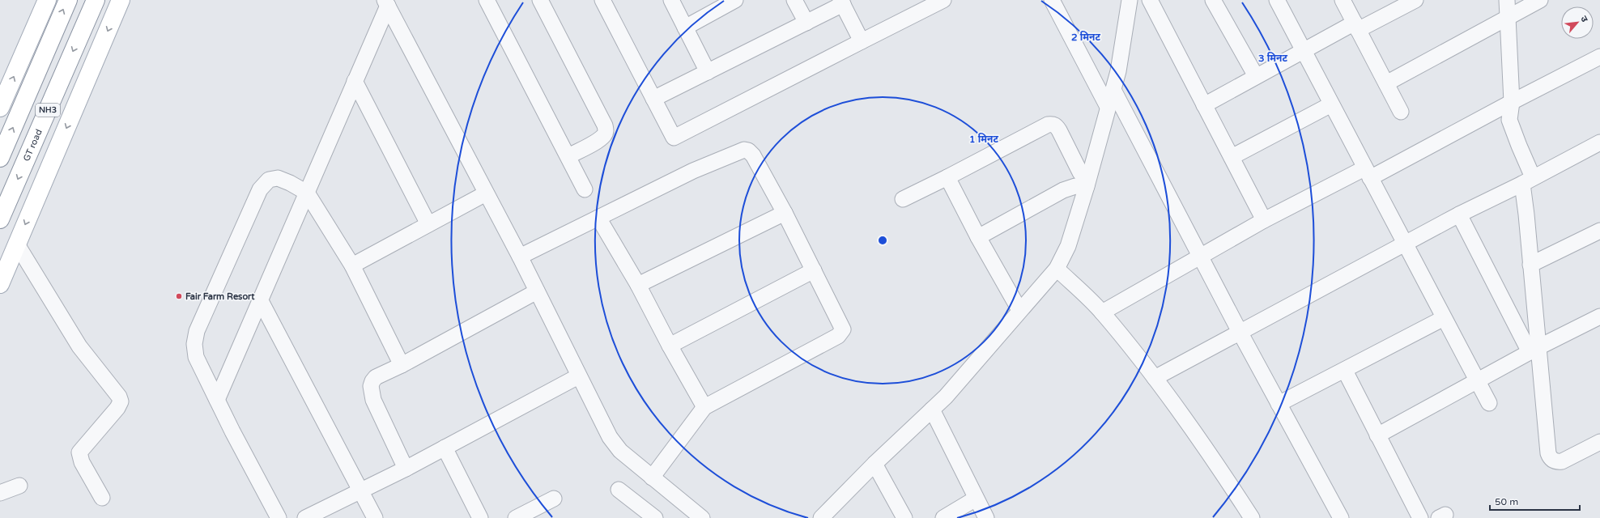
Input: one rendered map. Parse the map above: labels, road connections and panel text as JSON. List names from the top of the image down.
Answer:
{
  "streets": {
    "main road": ["NH3", "GT road"]
  },
  "places": ["Fair Farm Resort"],
  "scale_bar": "50 m",
  "north": "top right",
  "rings": ["2 मिनट", "3 मिनट", "1 मिनट"]
}
